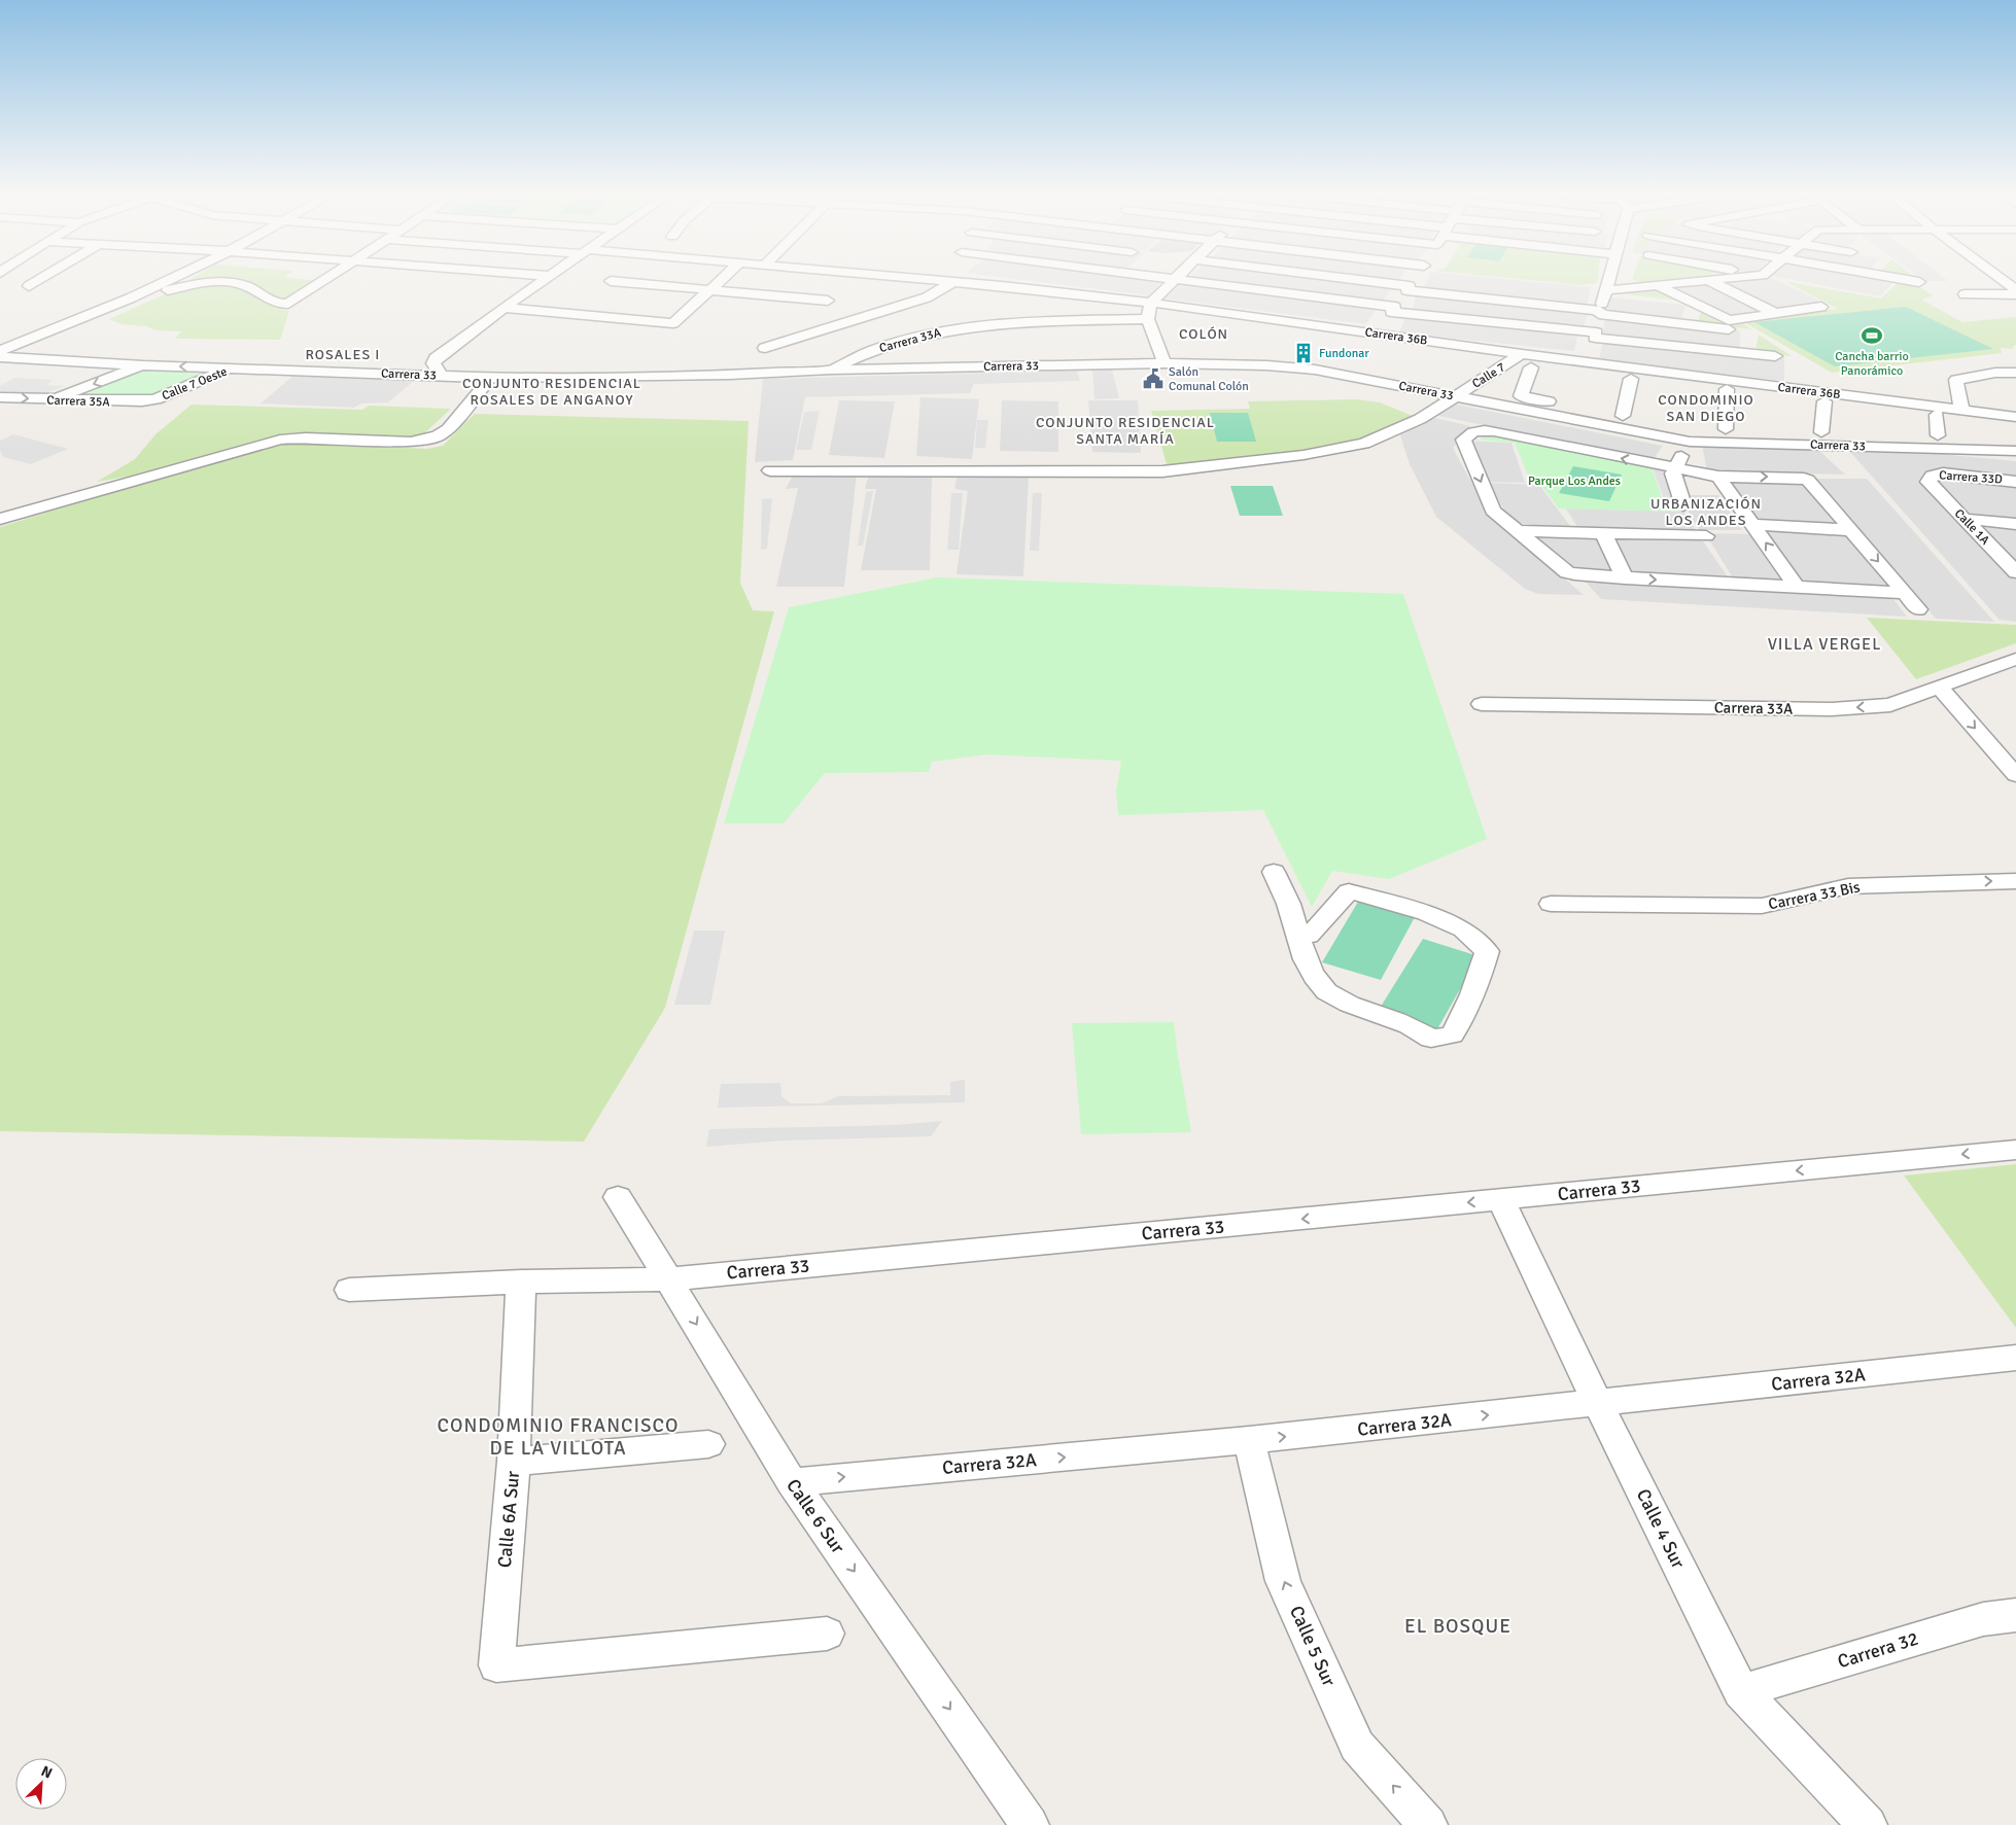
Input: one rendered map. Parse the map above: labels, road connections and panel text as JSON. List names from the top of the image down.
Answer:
{
  "streets": {
    "street": [
      "Carrera 36B",
      "Carrera 33A",
      "Carrera 33",
      "Calle 7",
      "Calle 7 Oeste",
      "Carrera 35A",
      "Carrera 33D",
      "Calle 1A",
      "Carrera 33 Bis",
      "Carrera 32A",
      "Calle 6 Sur",
      "Calle 6A Sur",
      "Calle 4 Sur",
      "Calle 5 Sur",
      "Carrera 32"
    ]
  },
  "crossings": [
    ["Carrera 36B", "Calle 7"],
    ["Carrera 33A", "Carrera 33"],
    ["Carrera 33", "Calle 7"],
    ["Carrera 33", "Calle 7 Oeste"],
    ["Carrera 33", "Calle 6 Sur"],
    ["Carrera 33", "Calle 6A Sur"],
    ["Carrera 33", "Calle 4 Sur"],
    ["Calle 7 Oeste", "Carrera 35A"],
    ["Carrera 33D", "Calle 1A"],
    ["Carrera 32A", "Calle 6 Sur"],
    ["Carrera 32A", "Calle 4 Sur"],
    ["Carrera 32A", "Calle 5 Sur"],
    ["Calle 4 Sur", "Carrera 32"]
  ],
  "one_way": [
    "Carrera 33",
    "Carrera 33 Bis",
    "Carrera 32A",
    "Calle 6 Sur",
    "Calle 5 Sur"
  ],
  "districts": [
    "COLÓN",
    "ROSALES I",
    "CONJUNTO RESIDENCIAL ROSALES DE ANGANOY",
    "CONDOMINIO SAN DIEGO",
    "CONJUNTO RESIDENCIAL SANTA MARÍA",
    "URBANIZACIÓN LOS ANDES",
    "VILLA VERGEL",
    "CONDOMINIO FRANCISCO DE LA VILLOTA",
    "EL BOSQUE"
  ],
  "parks": ["Parque Los Andes"],
  "places": {
    "sports": ["Cancha barrio Panorámico"],
    "building": ["Fundonar"],
    "public building": ["Salón Comunal Colón"]
  },
  "north": "top right"
}
